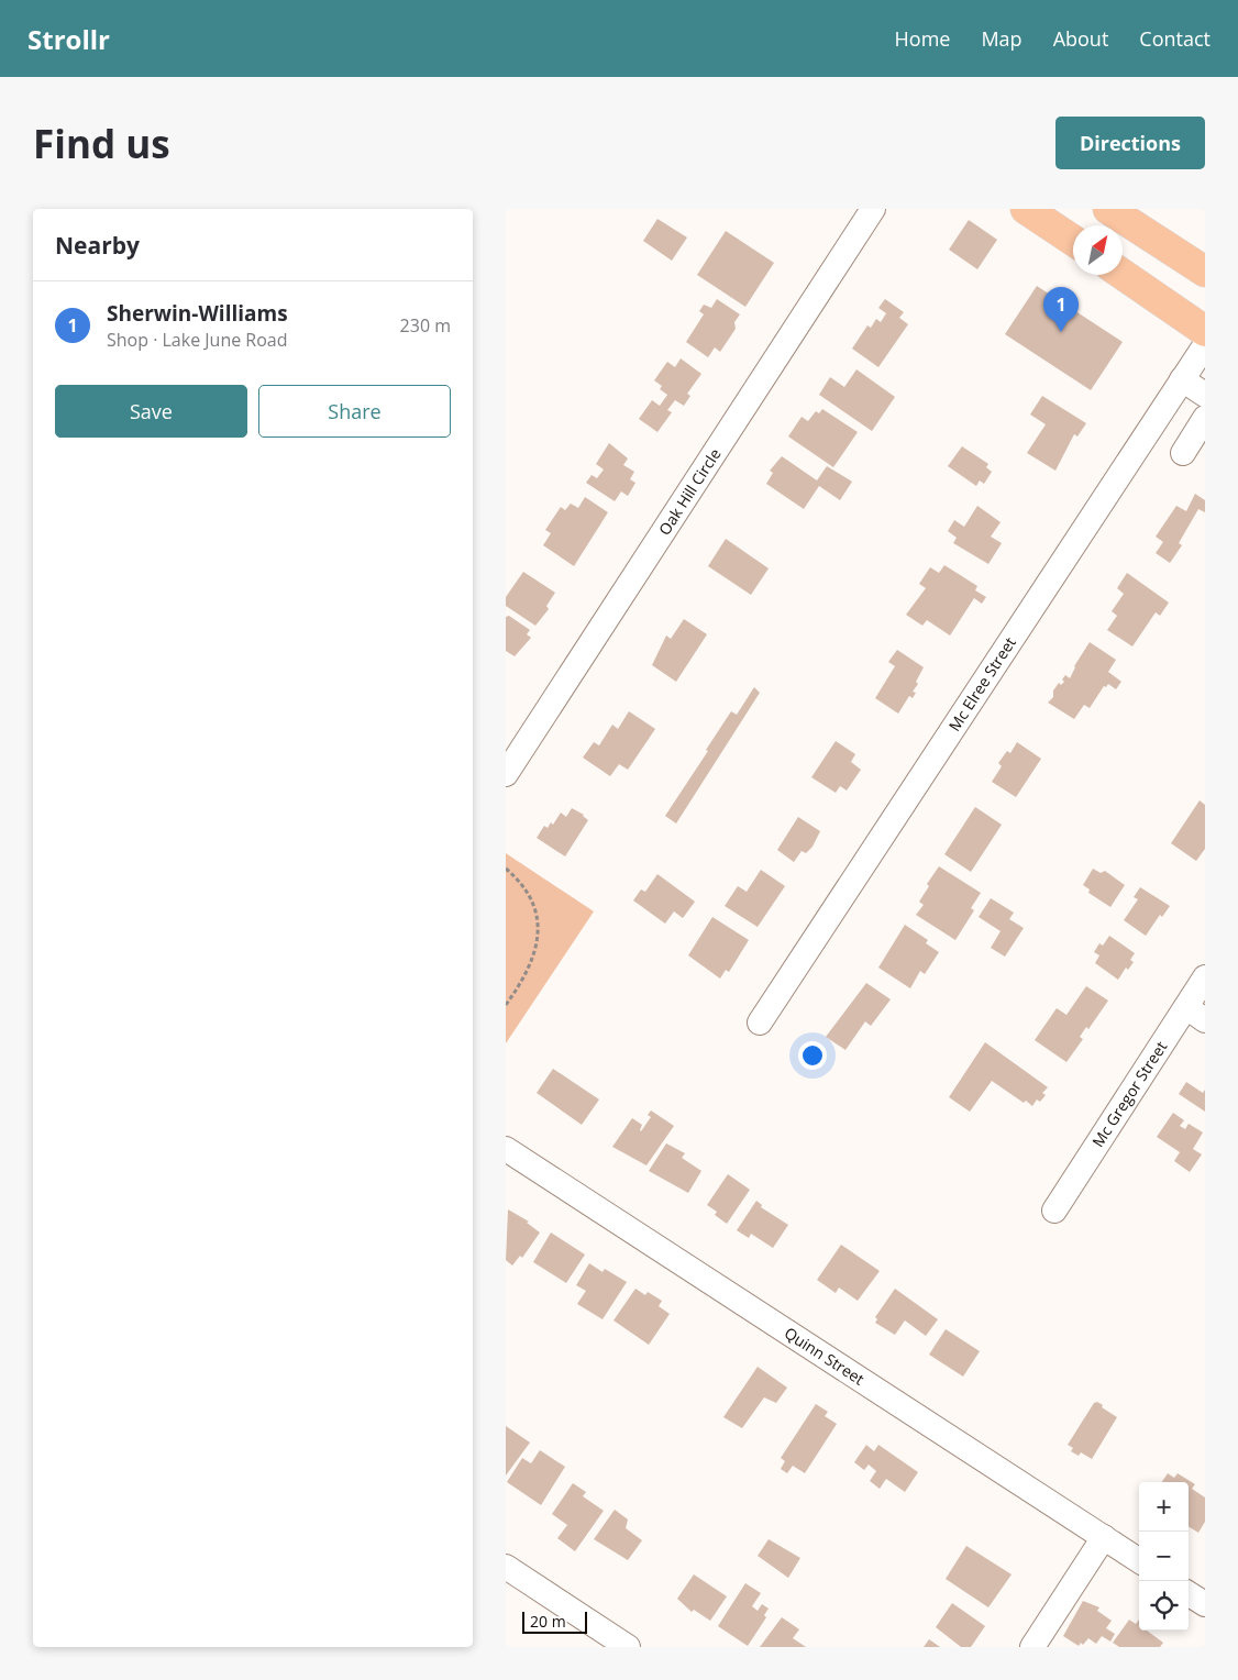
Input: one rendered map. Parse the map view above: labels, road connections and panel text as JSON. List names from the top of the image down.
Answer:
{
  "streets": {
    "street": [
      "Oak Hill Circle",
      "Mc Elree Street",
      "Mc Gregor Street",
      "Quinn Street"
    ]
  },
  "scale_bar": "20 m",
  "north": "top right",
  "page": {
    "header": "Strollr",
    "nav": [
      "Home",
      "Map",
      "About",
      "Contact"
    ],
    "buttons": [
      "Directions",
      ["Save", "Share"]
    ],
    "title": "Find us",
    "heading": "Nearby",
    "list": [
      {
        "mark": "1",
        "name": "Sherwin-Williams",
        "note": "Shop · Lake June Road",
        "value": "230 m"
      }
    ],
    "pins": "1",
    "map_buttons": ["+", "−"],
    "scale": "20 m"
  }
}
